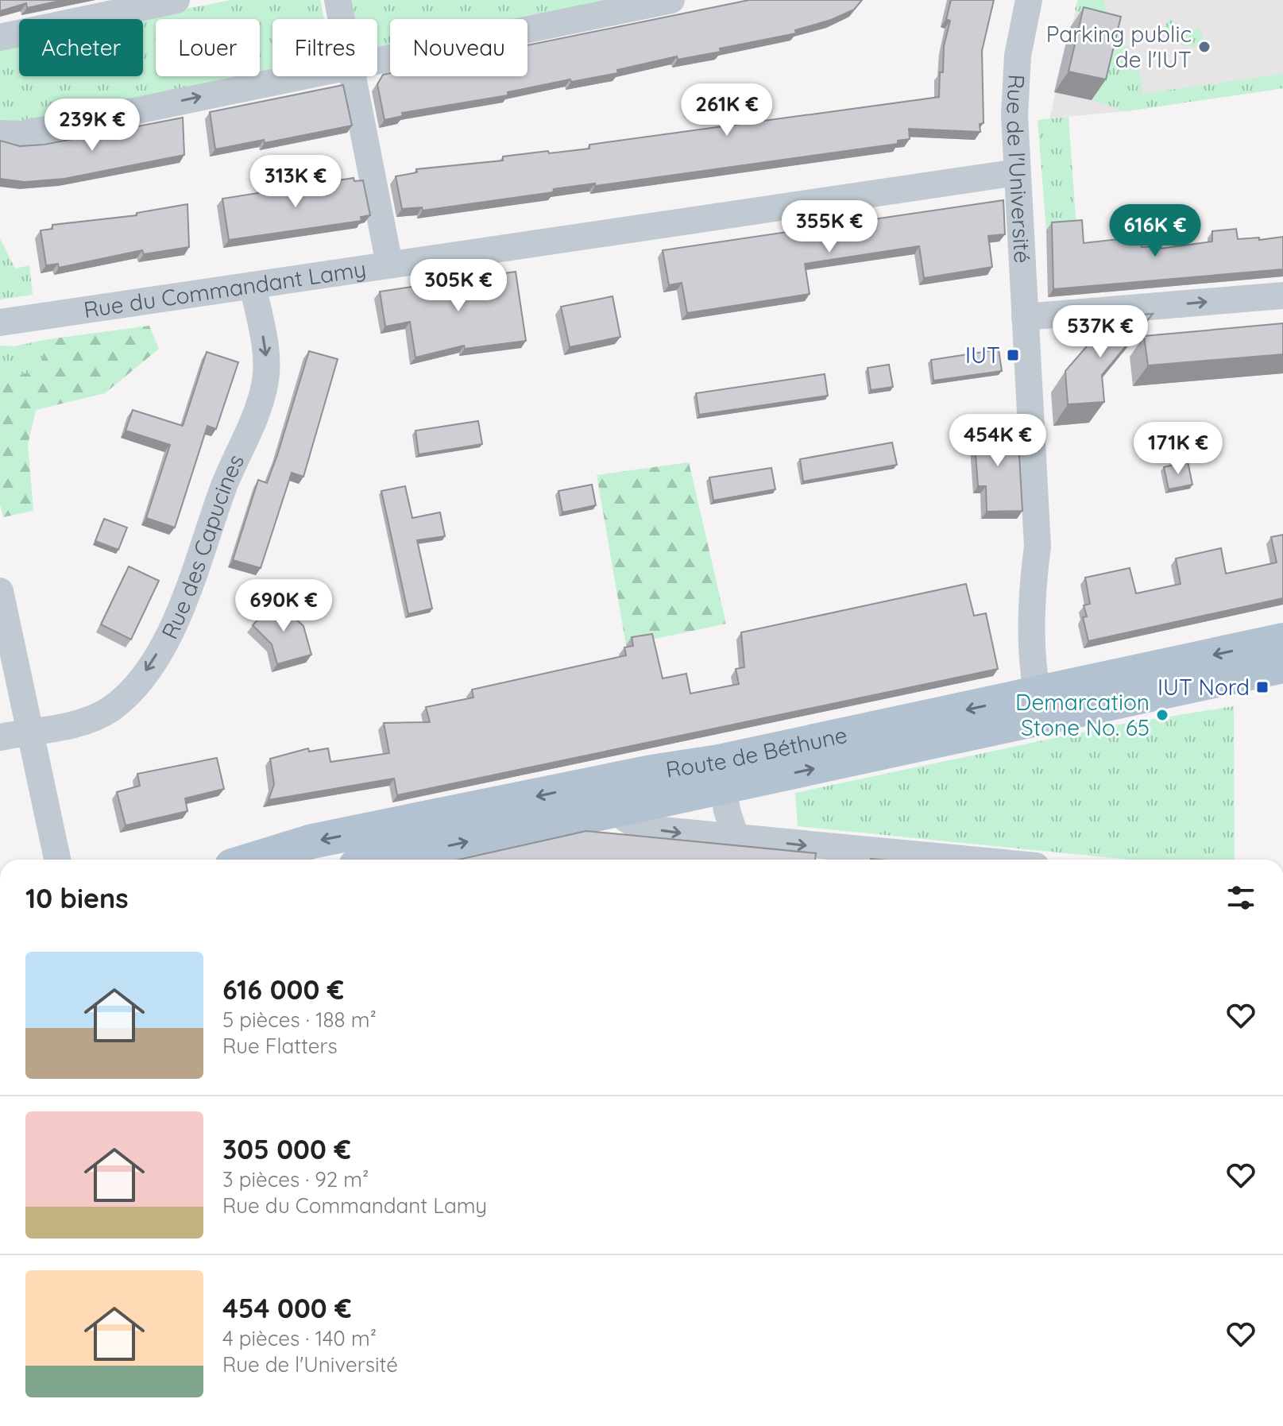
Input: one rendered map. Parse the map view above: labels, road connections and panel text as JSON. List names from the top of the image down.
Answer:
{
  "streets": {
    "main road": ["Route de Béthune"],
    "street": ["Rue de l'Université", "Rue du Commandant Lamy", "Rue des Capucines"]
  },
  "crossings": [
    ["Rue de l'Université", "Rue du Commandant Lamy"],
    ["Rue de l'Université", "Route de Béthune"],
    ["Rue du Commandant Lamy", "Rue des Capucines"]
  ],
  "one_way": ["Rue des Capucines"],
  "places": {
    "other": ["Parking public de l'IUT", "Demarcation Stone No. 65"],
    "transit": ["IUT", "IUT Nord"]
  },
  "page": {
    "chip": [
      "Acheter",
      "Louer",
      "Filtres",
      "Nouveau"
    ],
    "price": [
      "261K €",
      "239K €",
      "313K €",
      "355K €",
      "616K €",
      "305K €",
      "537K €",
      "454K €",
      "171K €",
      "690K €"
    ],
    "heading": "10 biens",
    "list": [
      {
        "name": "616 000 €",
        "note": "5 pièces · 188 m² · Rue Flatters"
      },
      {
        "name": "305 000 €",
        "note": "3 pièces · 92 m² · Rue du Commandant Lamy"
      },
      {
        "name": "454 000 €",
        "note": "4 pièces · 140 m² · Rue de l'Université"
      }
    ]
  }
}
